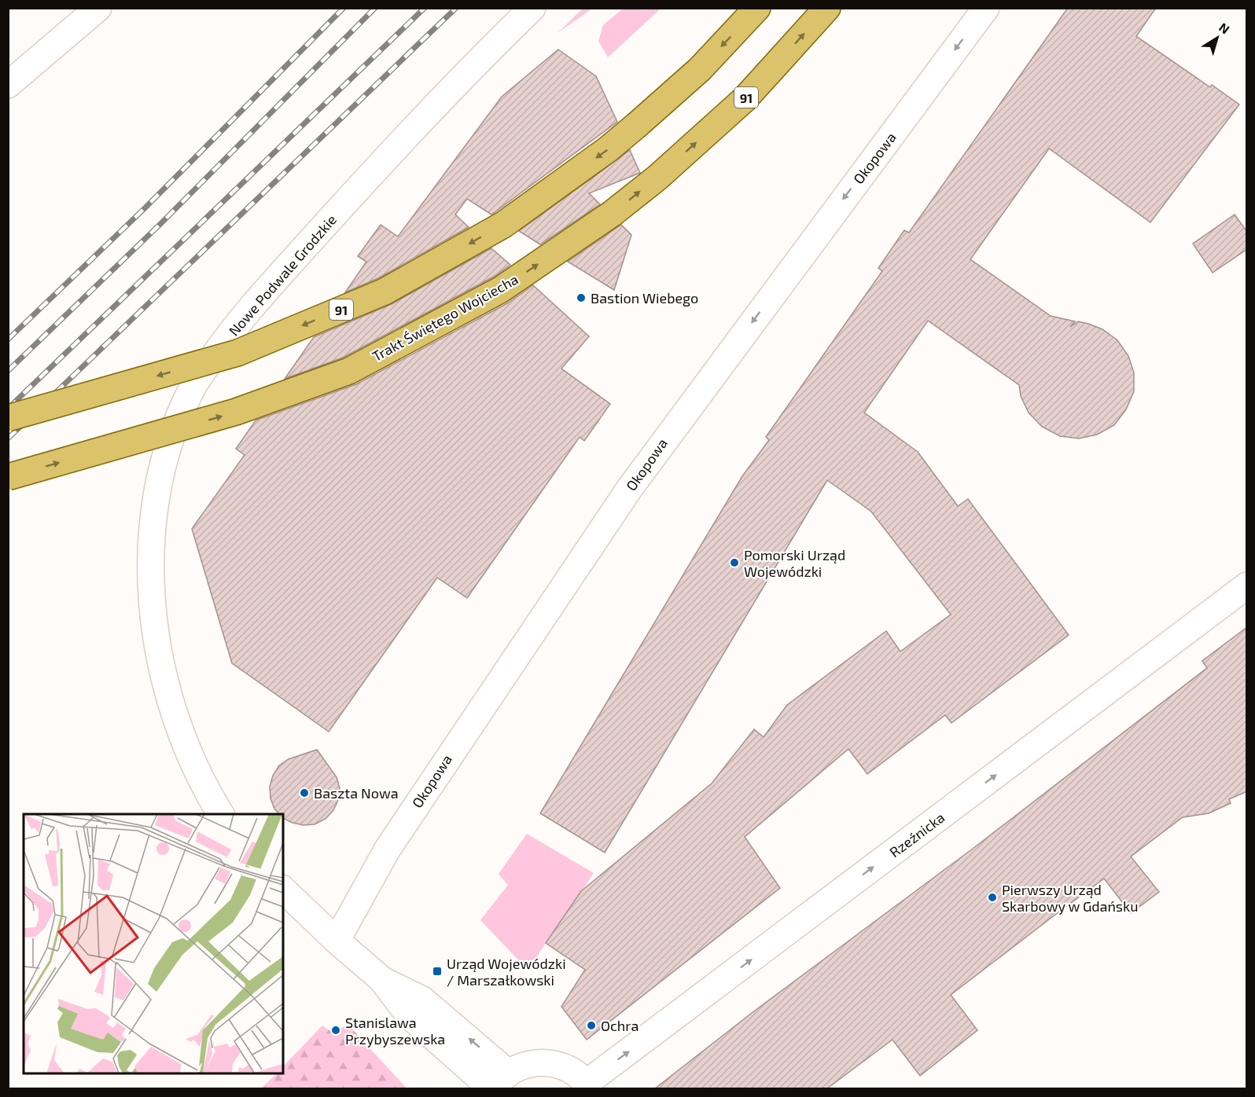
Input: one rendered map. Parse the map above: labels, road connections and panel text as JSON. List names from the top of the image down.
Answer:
{
  "streets": {
    "main road": ["91", "Trakt Świętego Wojciecha"],
    "street": ["Okopowa", "Nowe Podwale Grodzkie", "Rzeźnicka"]
  },
  "one_way": ["Okopowa", "Rzeźnicka"],
  "places": {
    "other": [
      "Bastion Wiebego",
      "Pomorski Urząd Wojewódzki",
      "Baszta Nowa",
      "Pierwszy Urząd Skarbowy w Gdańsku",
      "Ochra",
      "Stanislawa Przybyszewska"
    ],
    "transit": ["Urząd Wojewódzki / Marszałkowski"]
  },
  "north": "top right"
}
